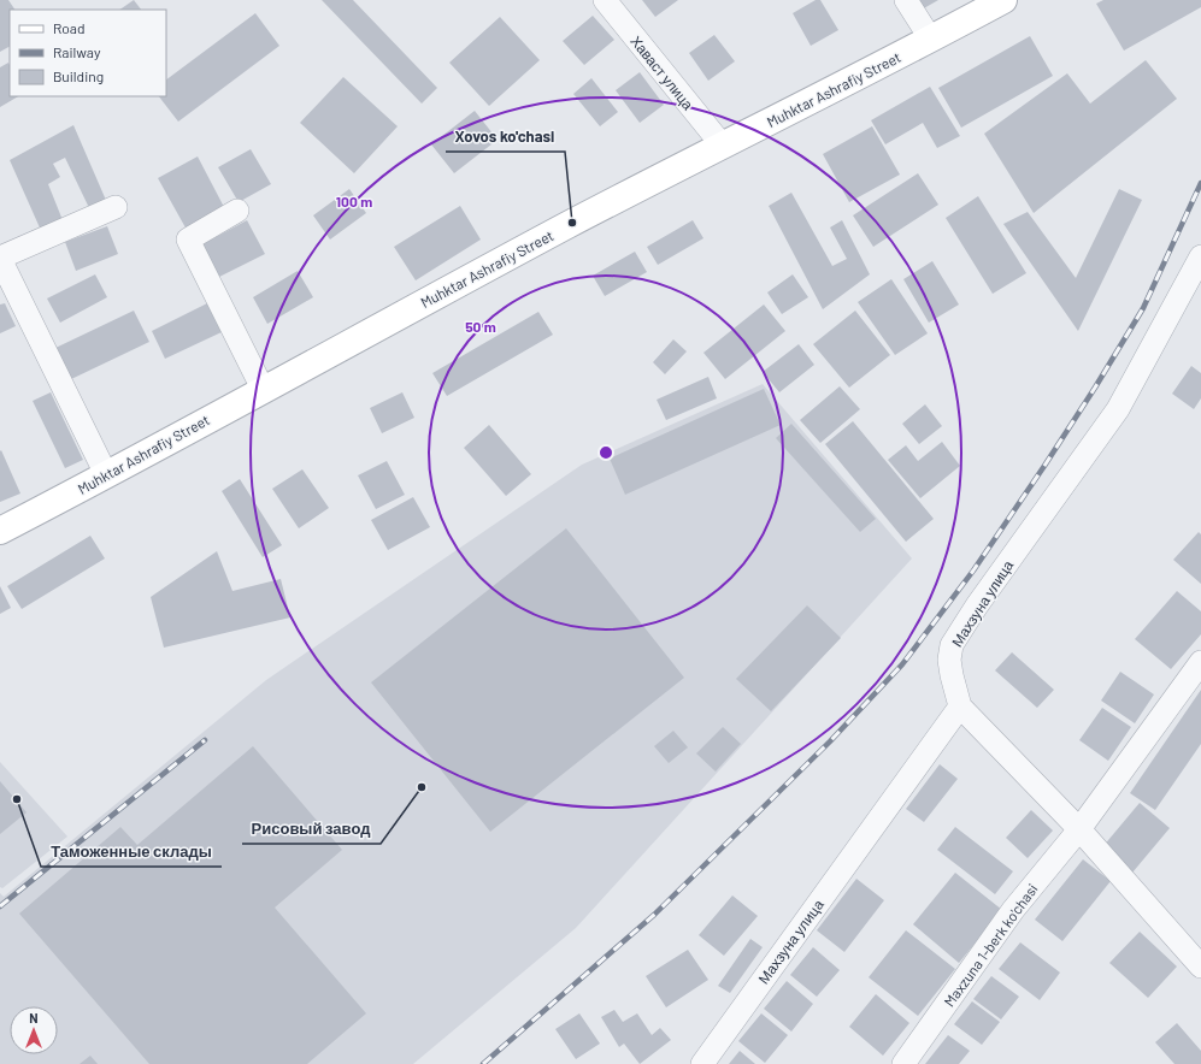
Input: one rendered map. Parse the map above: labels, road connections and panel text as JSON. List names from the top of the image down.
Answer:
{
  "streets": {
    "main road": ["Muhktar Ashrafiy Street"],
    "street": ["Хаваст улица", "Махзуна улица", "Maxzuna 1-berk ko'chasi"]
  },
  "crossings": [
    ["Хаваст улица", "Muhktar Ashrafiy Street"]
  ],
  "places": ["Xovos ko'chasi", "Рисовый завод", "Таможенные склады"],
  "legend": ["Road", "Railway", "Building"],
  "north": "top",
  "rings": ["100 m", "50 m"]
}
